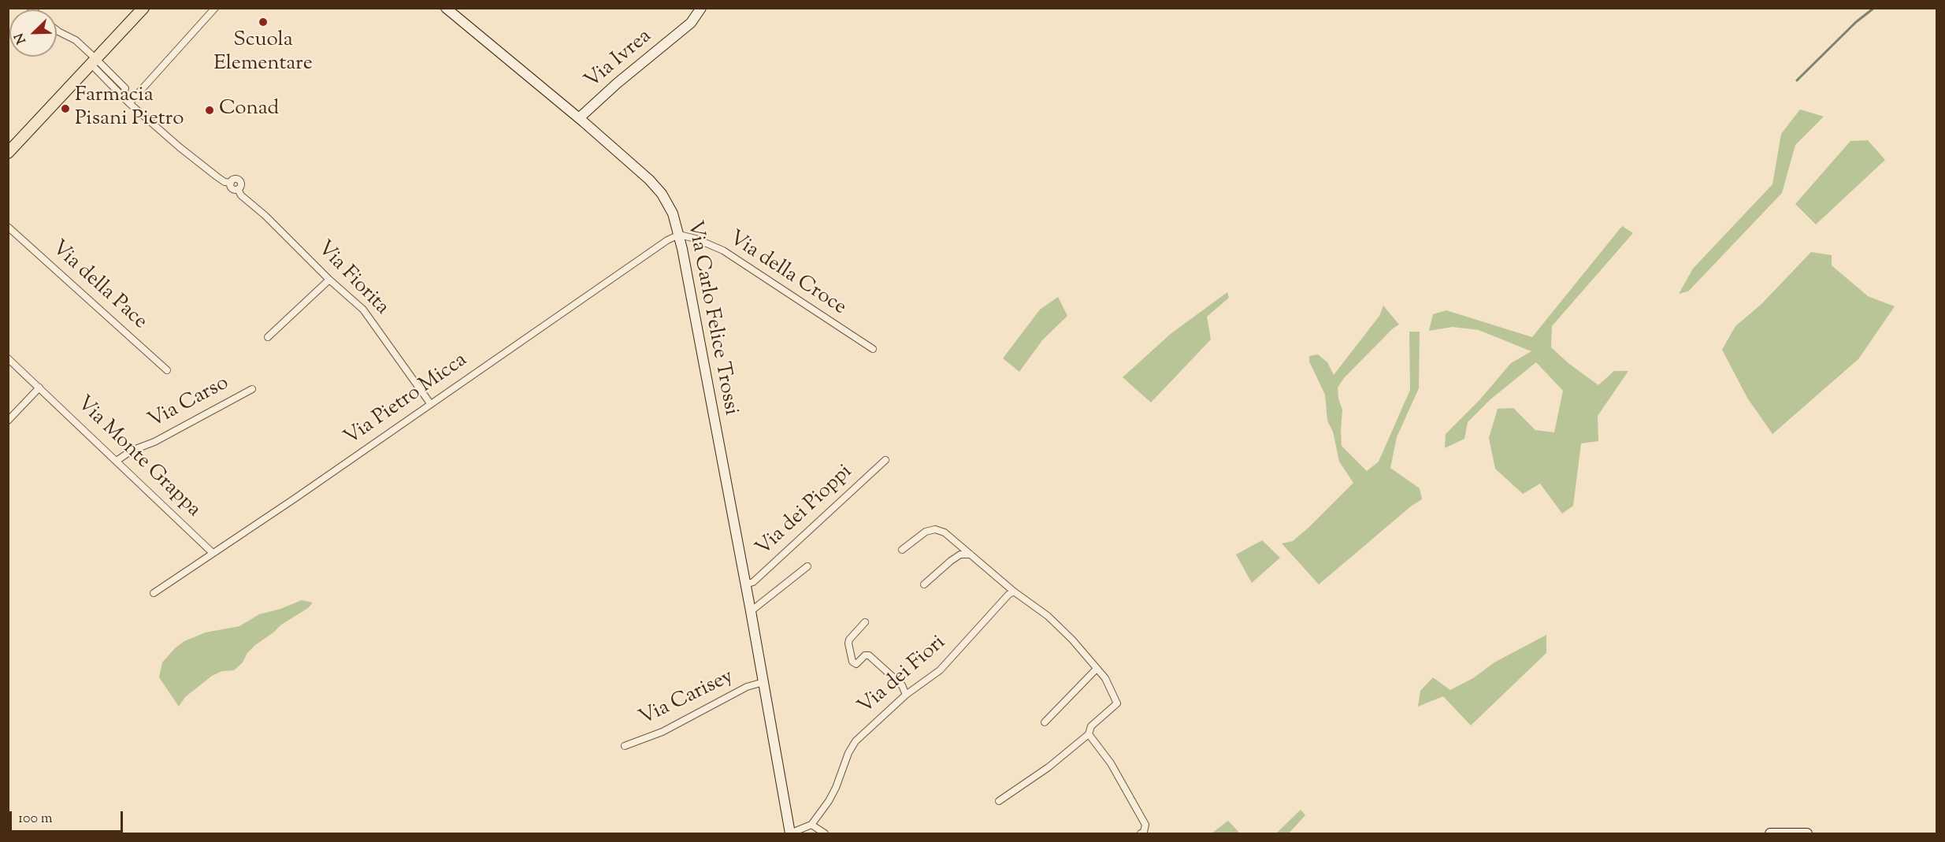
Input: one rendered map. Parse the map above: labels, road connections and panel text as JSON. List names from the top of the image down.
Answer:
{
  "streets": {
    "street": [
      "Via Ivrea",
      "Via della Croce",
      "Via Fiorita",
      "Via della Pace",
      "Via Carlo Felice Trossi",
      "Via Pietro Micca",
      "Via Carso",
      "Via Monte Grappa",
      "Via dei Pioppi",
      "Via dei Fiori",
      "Via Carisey"
    ]
  },
  "crossings": [
    ["Via Ivrea", "Via Carlo Felice Trossi"],
    ["Via della Croce", "Via Carlo Felice Trossi"],
    ["Via della Croce", "Via Pietro Micca"],
    ["Via Fiorita", "Via Pietro Micca"],
    ["Via Carlo Felice Trossi", "Via Pietro Micca"],
    ["Via Carlo Felice Trossi", "Via dei Pioppi"],
    ["Via Carlo Felice Trossi", "Via Carisey"],
    ["Via Pietro Micca", "Via Monte Grappa"],
    ["Via Carso", "Via Monte Grappa"]
  ],
  "places": ["Scuola Elementare", "Farmacia Pisani Pietro", "Conad"],
  "scale_bar": "100 m",
  "north": "bottom left"
}
